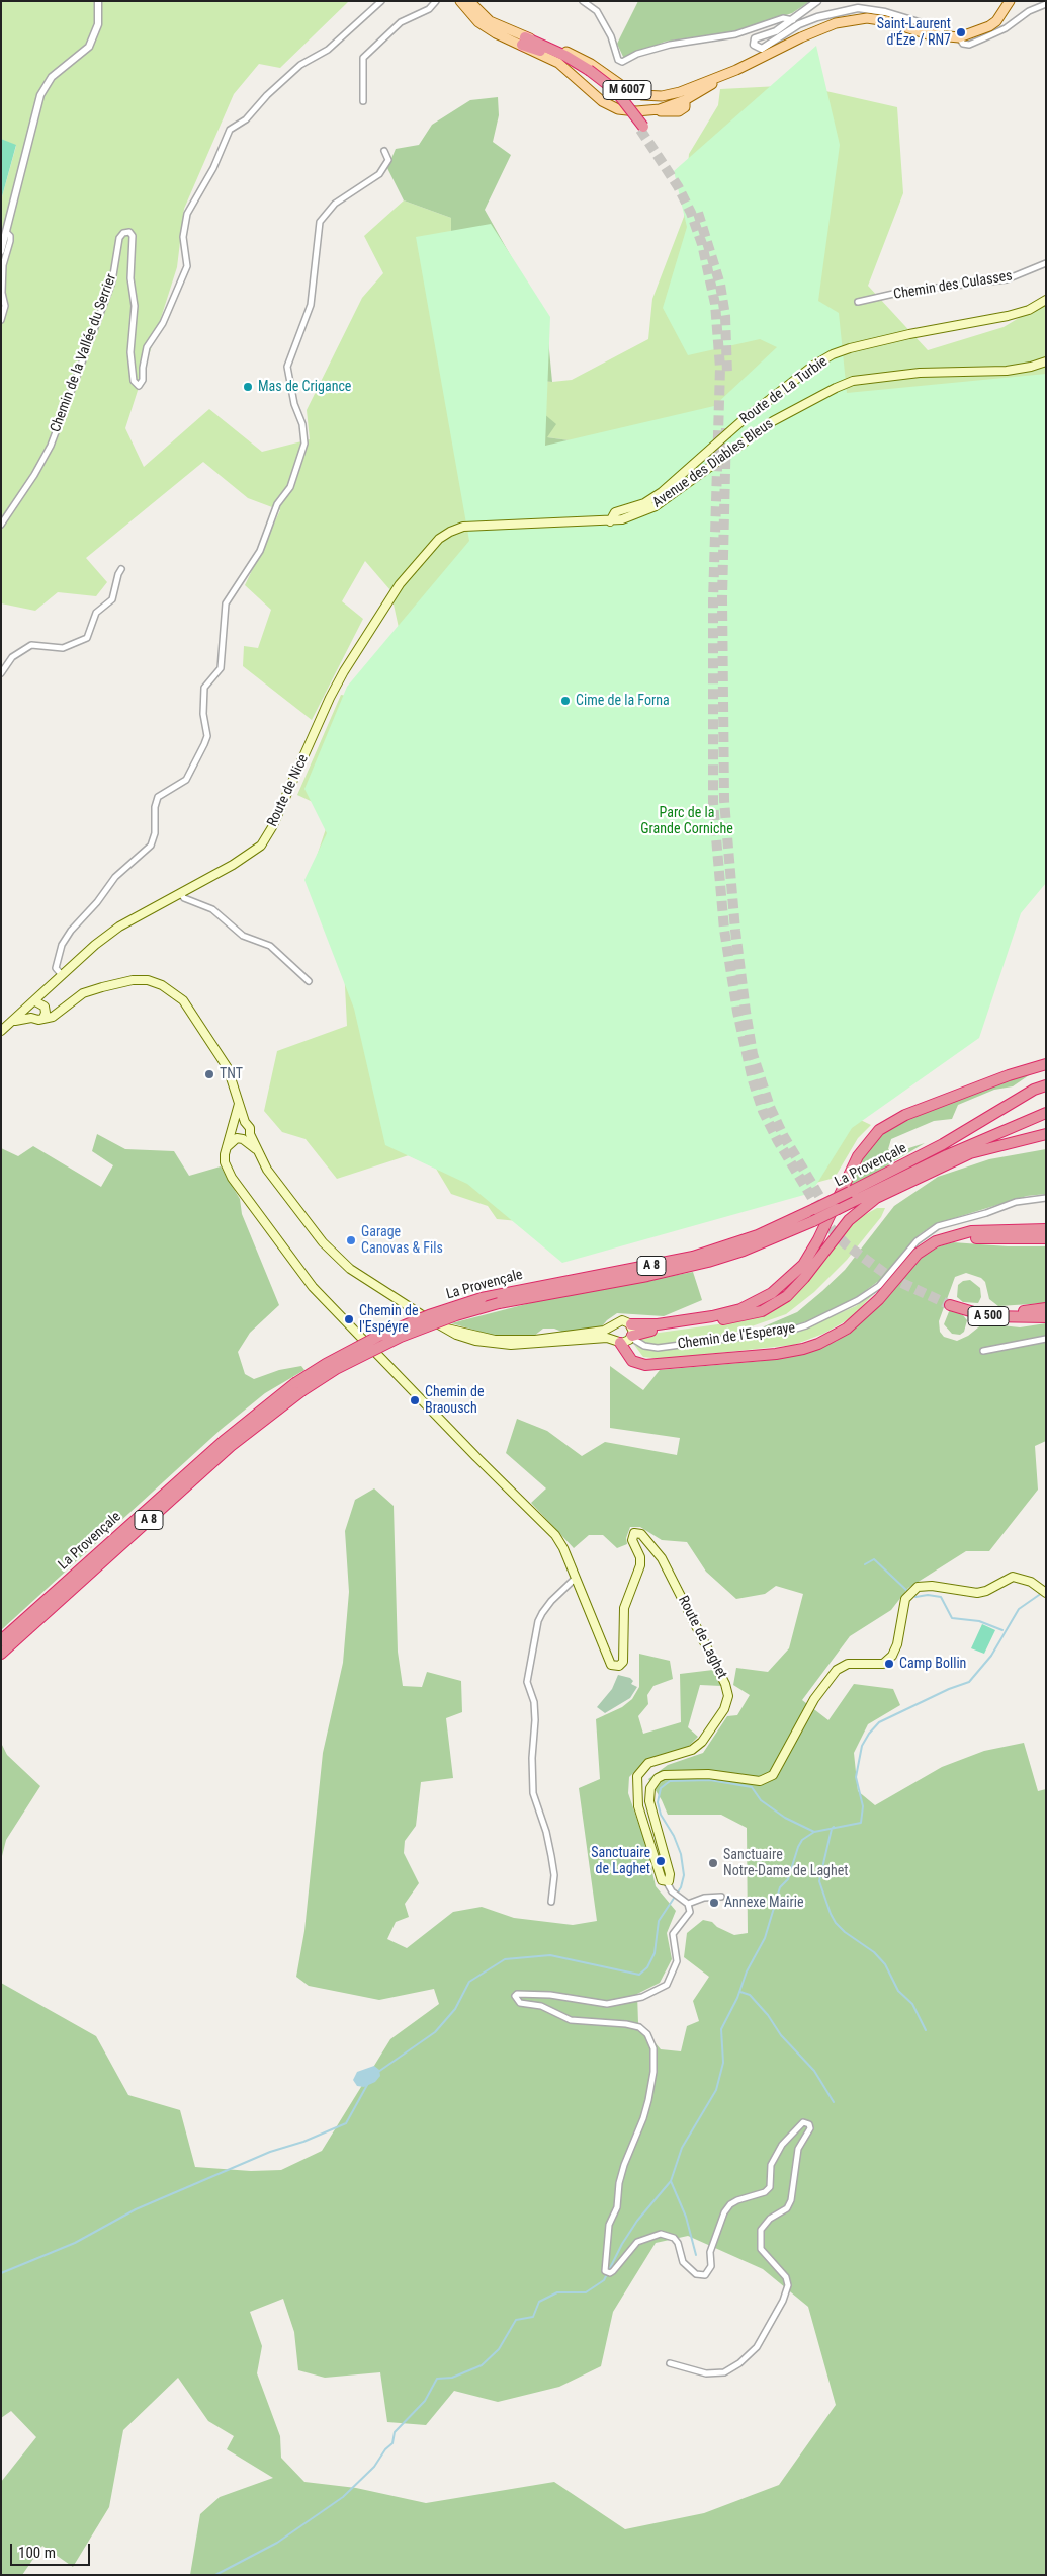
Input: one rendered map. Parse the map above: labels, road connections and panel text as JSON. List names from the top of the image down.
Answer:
{
  "streets": {
    "highway": ["La Provençale", "A 8", "A 500"],
    "main road": [
      "M 6007",
      "Route de La Turbie",
      "Avenue des Diables Bleus",
      "Route de Nice",
      "Route de Laghet"
    ],
    "street": ["Chemin des Culasses", "Chemin de la Vallée du Serrier", "Chemin de l'Esperaye"]
  },
  "crossings": [
    ["Route de La Turbie", "Avenue des Diables Bleus"],
    ["Avenue des Diables Bleus", "Route de Nice"]
  ],
  "parks": ["Parc de la Grande Corniche"],
  "places": [
    "Saint-Laurent d'Éze / RN7",
    "Mas de Crigance",
    "Cime de la Forna",
    "TNT",
    "Garage Canovas & Fils",
    "Chemin de l'Espéyre",
    "Chemin de Braousch",
    "Camp Bollin",
    "Sanctuaire de Laghet",
    "Sanctuaire Notre-Dame de Laghet",
    "Annexe Mairie"
  ],
  "scale_bar": "100 m"
}
